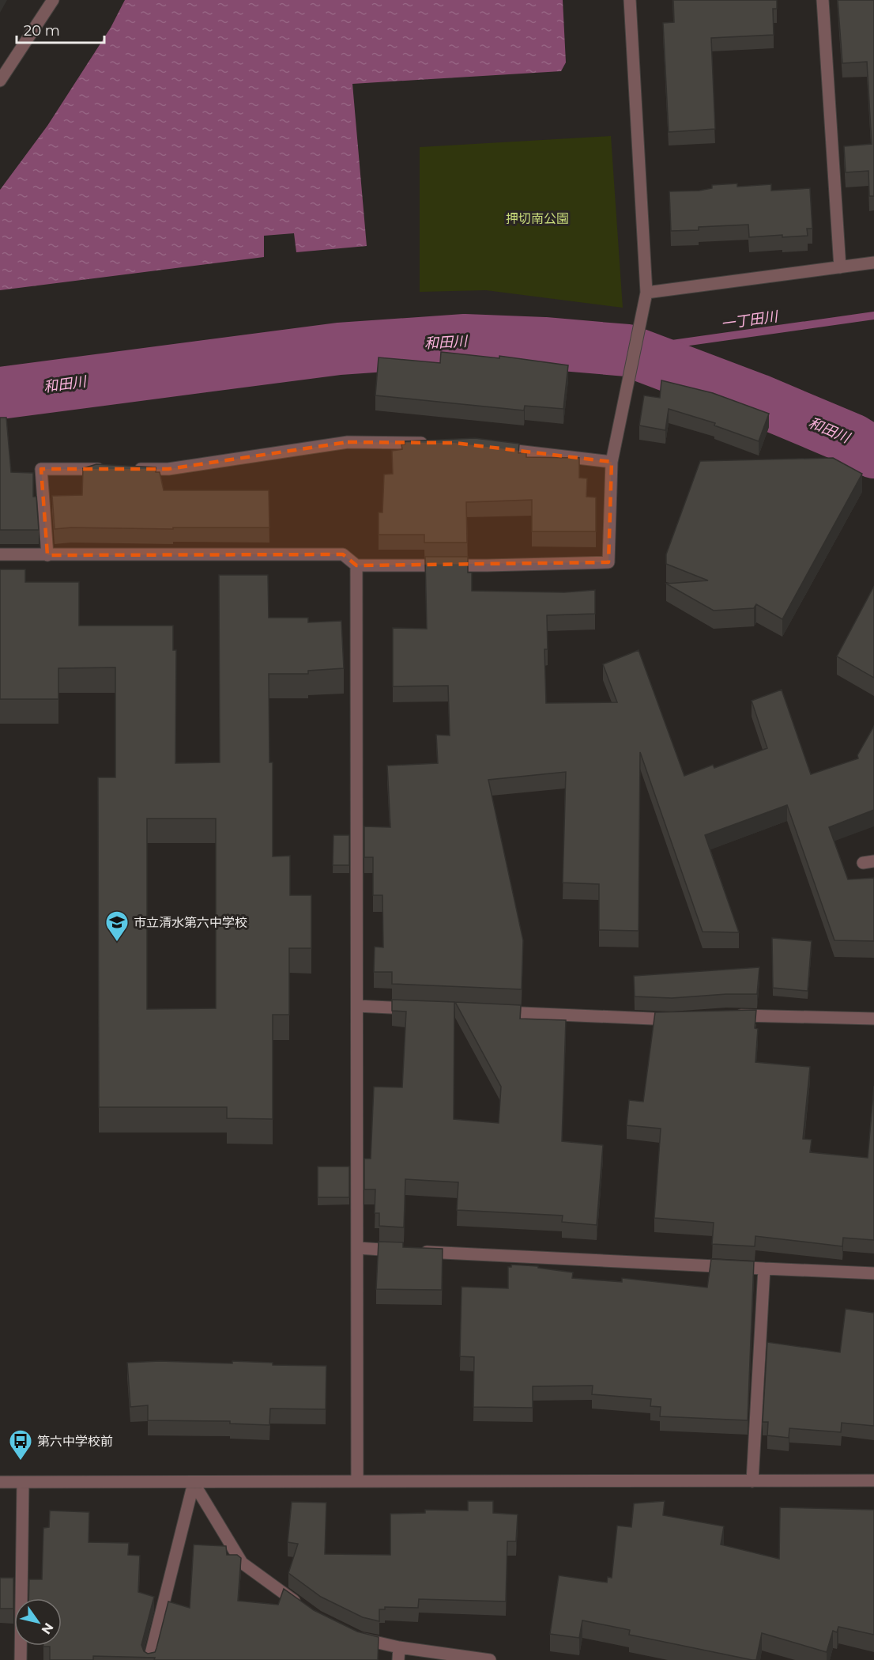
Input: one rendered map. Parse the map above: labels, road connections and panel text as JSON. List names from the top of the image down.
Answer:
{
  "water": ["一丁田川", "和田川"],
  "parks": ["押切南公園"],
  "places": {
    "school or university": ["市立清水第六中学校"],
    "bus stop": ["第六中学校前"]
  },
  "scale_bar": "20 m",
  "north": "bottom right"
}
